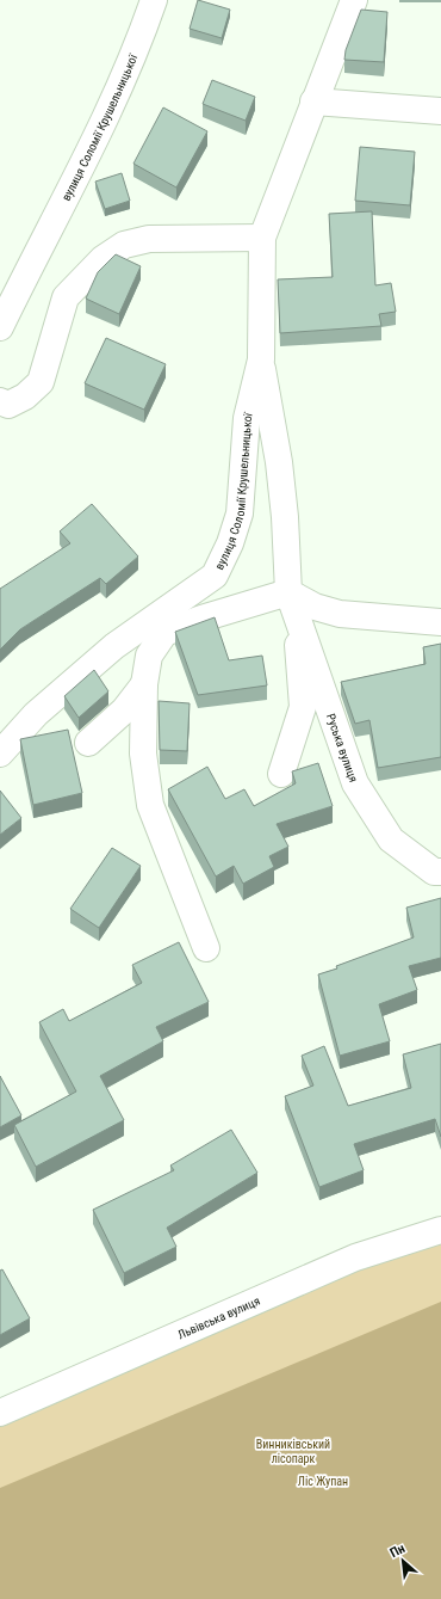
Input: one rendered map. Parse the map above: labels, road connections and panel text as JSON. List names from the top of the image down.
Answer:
{
  "streets": {
    "street": ["вулиця Соломії Крушельницької", "Руська вулиця", "Львівська вулиця"]
  },
  "crossings": [
    ["вулиця Соломії Крушельницької", "Руська вулиця"]
  ],
  "parks": ["Винниківський лісопарк", "Ліс Жупан"],
  "north": "top left"
}
